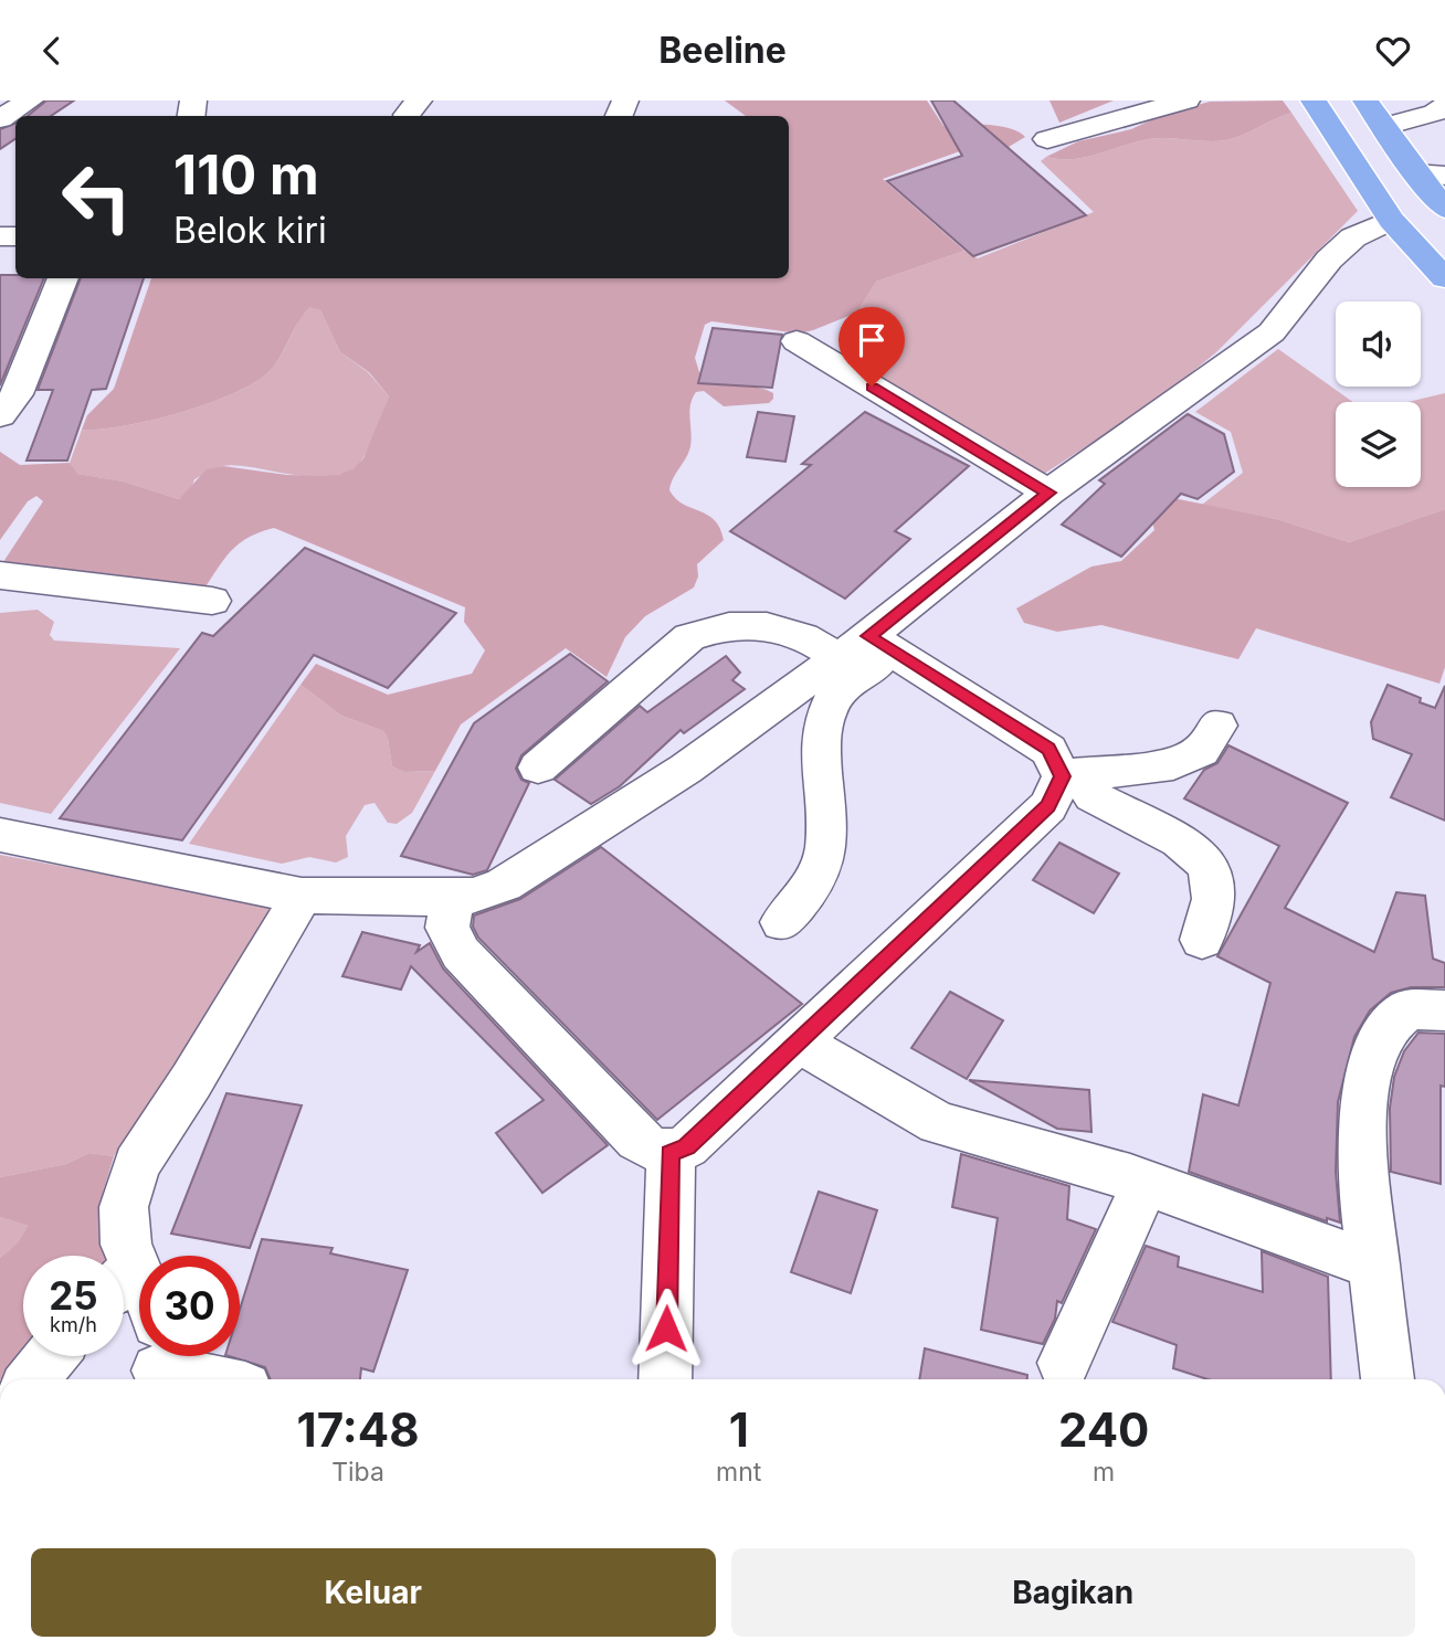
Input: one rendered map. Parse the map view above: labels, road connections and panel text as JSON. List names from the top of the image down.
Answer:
{
  "page": {
    "header": "Beeline",
    "turn": ["110 m", "Belok kiri"],
    "speed": "25 km/h",
    "limit": "30",
    "eta": [
      "17:48",
      "Tiba",
      "1",
      "mnt",
      "240",
      "m"
    ],
    "buttons": ["Keluar", "Bagikan"]
  }
}
